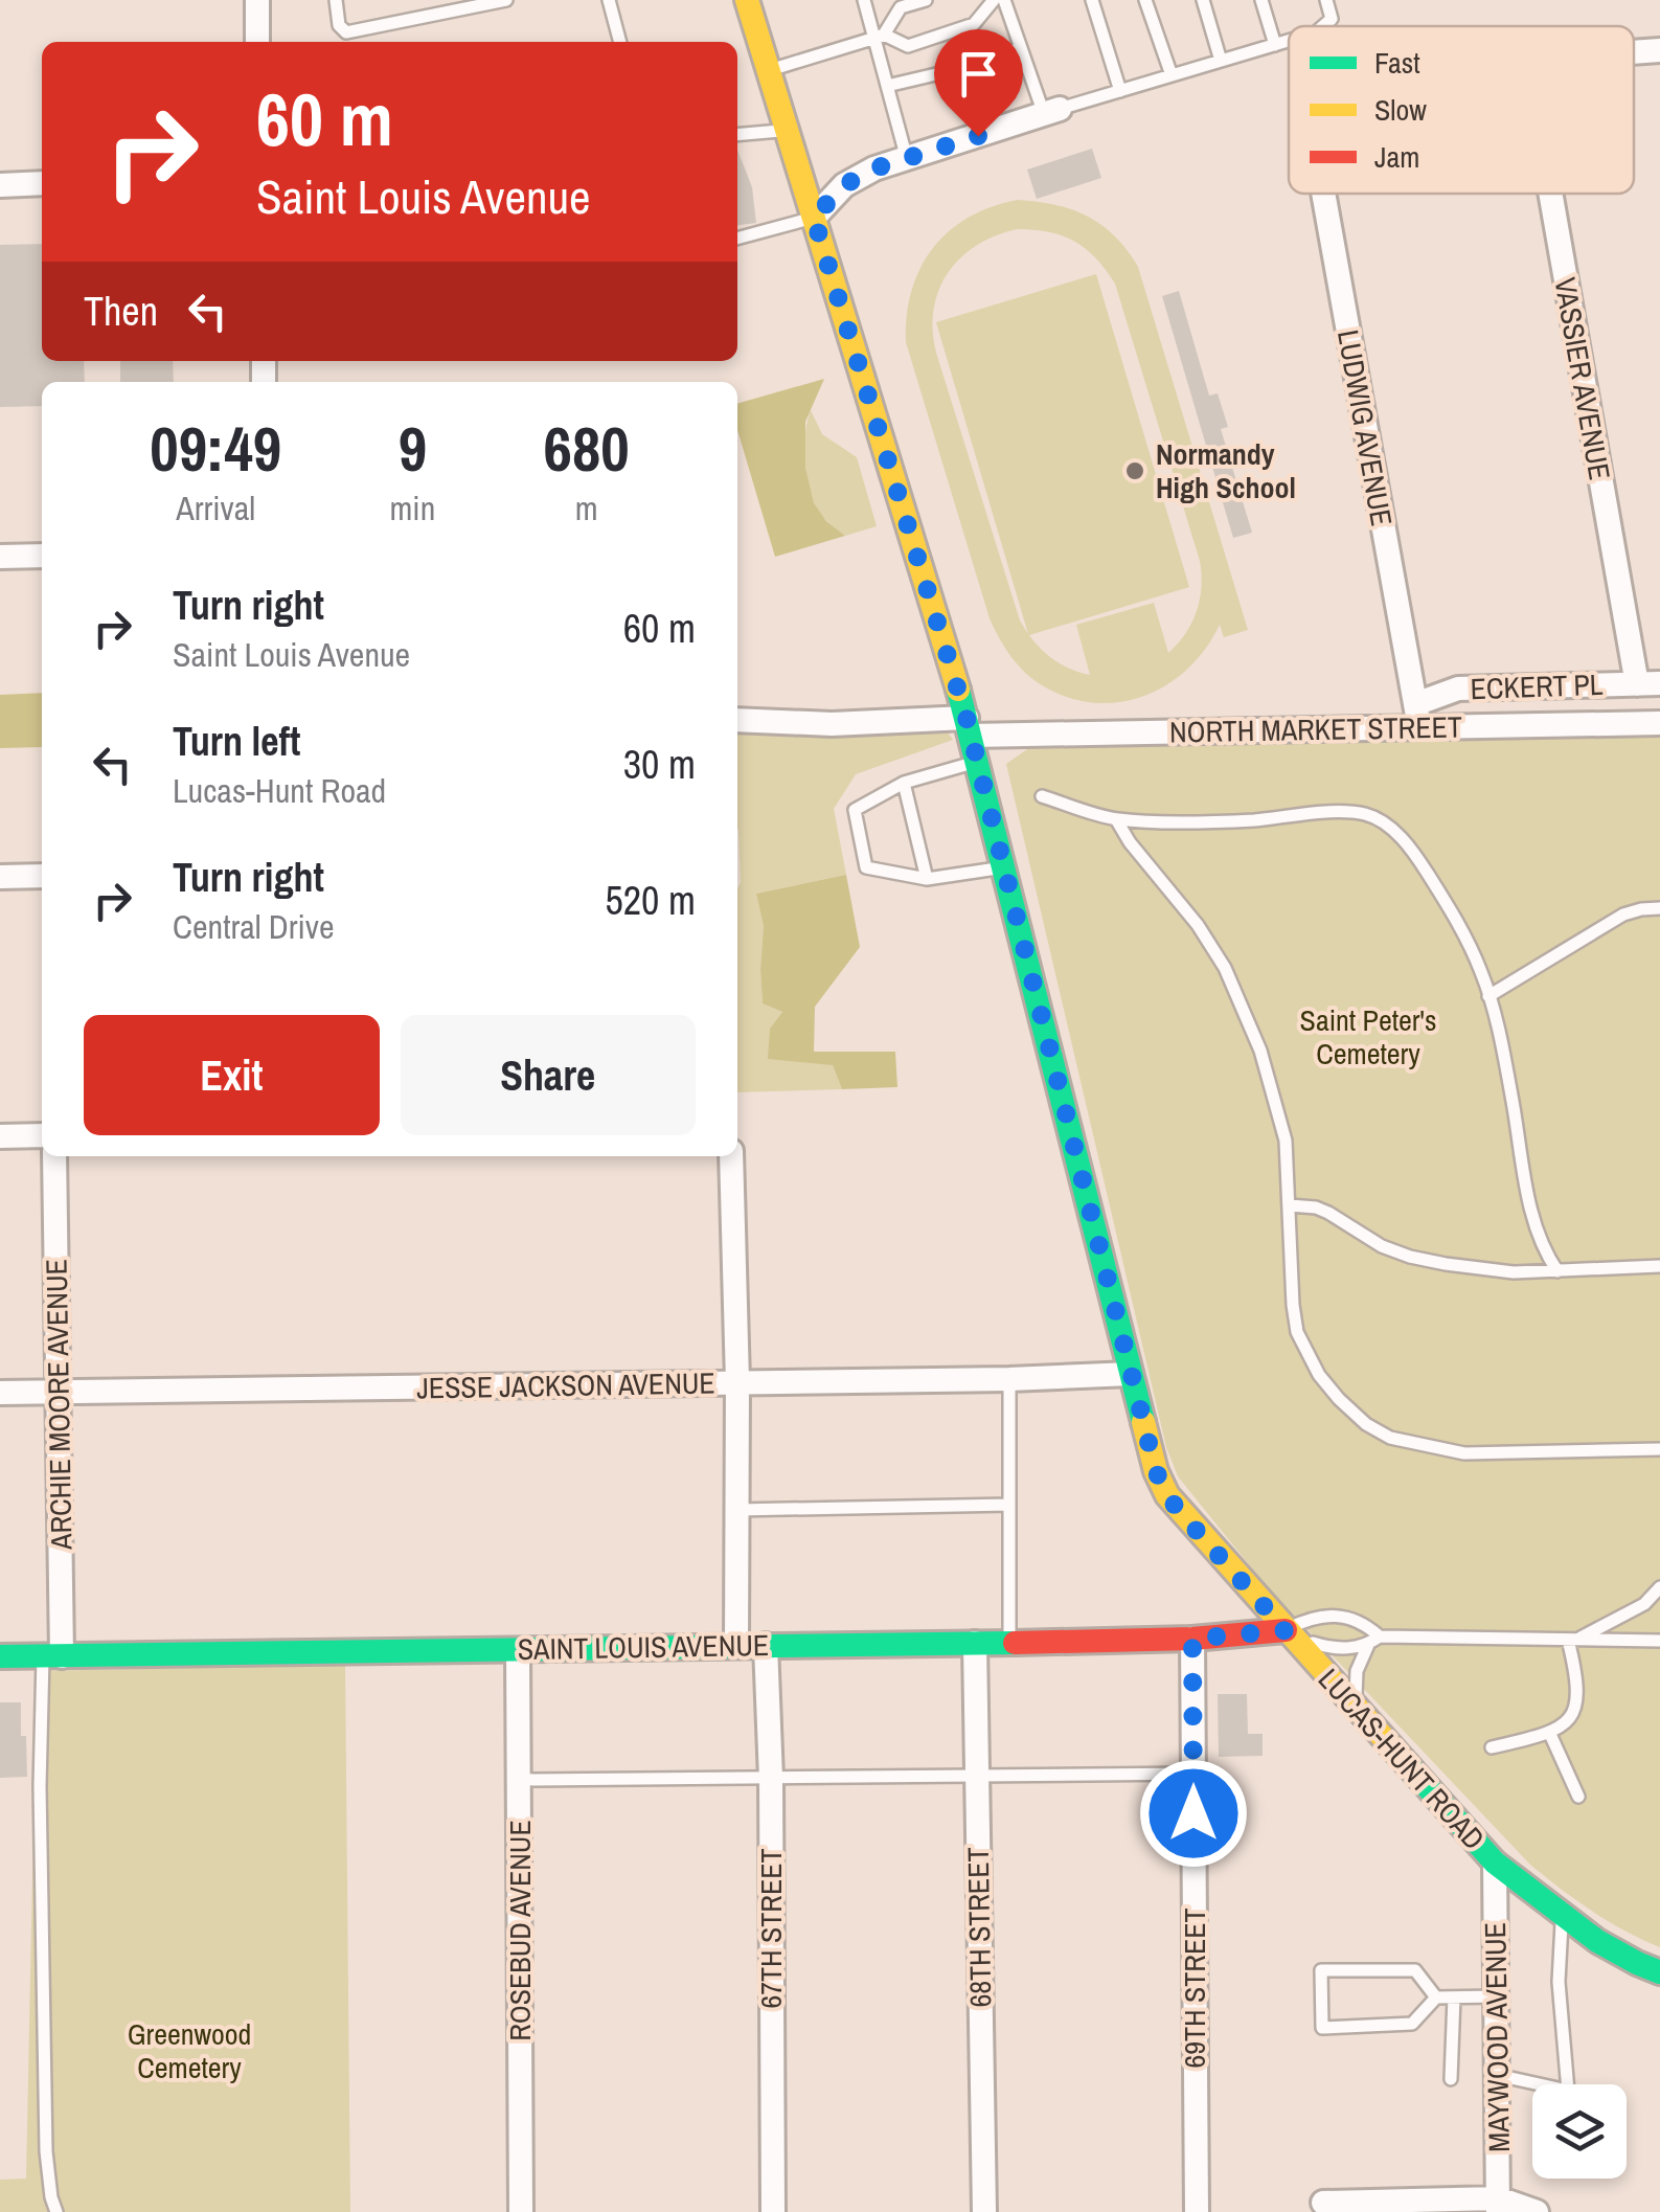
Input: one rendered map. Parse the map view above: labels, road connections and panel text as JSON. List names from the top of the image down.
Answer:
{
  "streets": {
    "main road": ["SAINT LOUIS AVENUE", "LUCAS-HUNT ROAD"],
    "street": [
      "VASSIER AVENUE",
      "LUDWIG AVENUE",
      "ECKERT PL",
      "NORTH MARKET STREET",
      "JESSE JACKSON AVENUE",
      "ARCHIE MOORE AVENUE",
      "68TH STREET",
      "67TH STREET",
      "ROSEBUD AVENUE",
      "69TH STREET",
      "MAYWOOD AVENUE"
    ]
  },
  "crossings": [
    ["VASSIER AVENUE", "ECKERT PL"],
    ["LUDWIG AVENUE", "ECKERT PL"],
    ["LUDWIG AVENUE", "NORTH MARKET STREET"],
    ["ECKERT PL", "NORTH MARKET STREET"],
    ["NORTH MARKET STREET", "LUCAS-HUNT ROAD"],
    ["JESSE JACKSON AVENUE", "ARCHIE MOORE AVENUE"],
    ["JESSE JACKSON AVENUE", "LUCAS-HUNT ROAD"],
    ["ARCHIE MOORE AVENUE", "SAINT LOUIS AVENUE"],
    ["SAINT LOUIS AVENUE", "LUCAS-HUNT ROAD"],
    ["SAINT LOUIS AVENUE", "68TH STREET"],
    ["SAINT LOUIS AVENUE", "67TH STREET"],
    ["SAINT LOUIS AVENUE", "ROSEBUD AVENUE"],
    ["SAINT LOUIS AVENUE", "69TH STREET"],
    ["LUCAS-HUNT ROAD", "MAYWOOD AVENUE"]
  ],
  "parks": ["Saint Peter's Cemetery", "Greenwood Cemetery"],
  "places": ["Normandy High School"],
  "legend": ["Fast", "Slow", "Jam"],
  "page": {
    "turn": ["60 m", "Saint Louis Avenue"],
    "then": "Then",
    "eta": [
      "09:49",
      "Arrival",
      "9",
      "min",
      "680",
      "m"
    ],
    "list": [
      {
        "name": "Turn right",
        "note": "Saint Louis Avenue",
        "value": "60 m"
      },
      {
        "name": "Turn left",
        "note": "Lucas-Hunt Road",
        "value": "30 m"
      },
      {
        "name": "Turn right",
        "note": "Central Drive",
        "value": "520 m"
      }
    ],
    "buttons": ["Exit", "Share"]
  }
}
